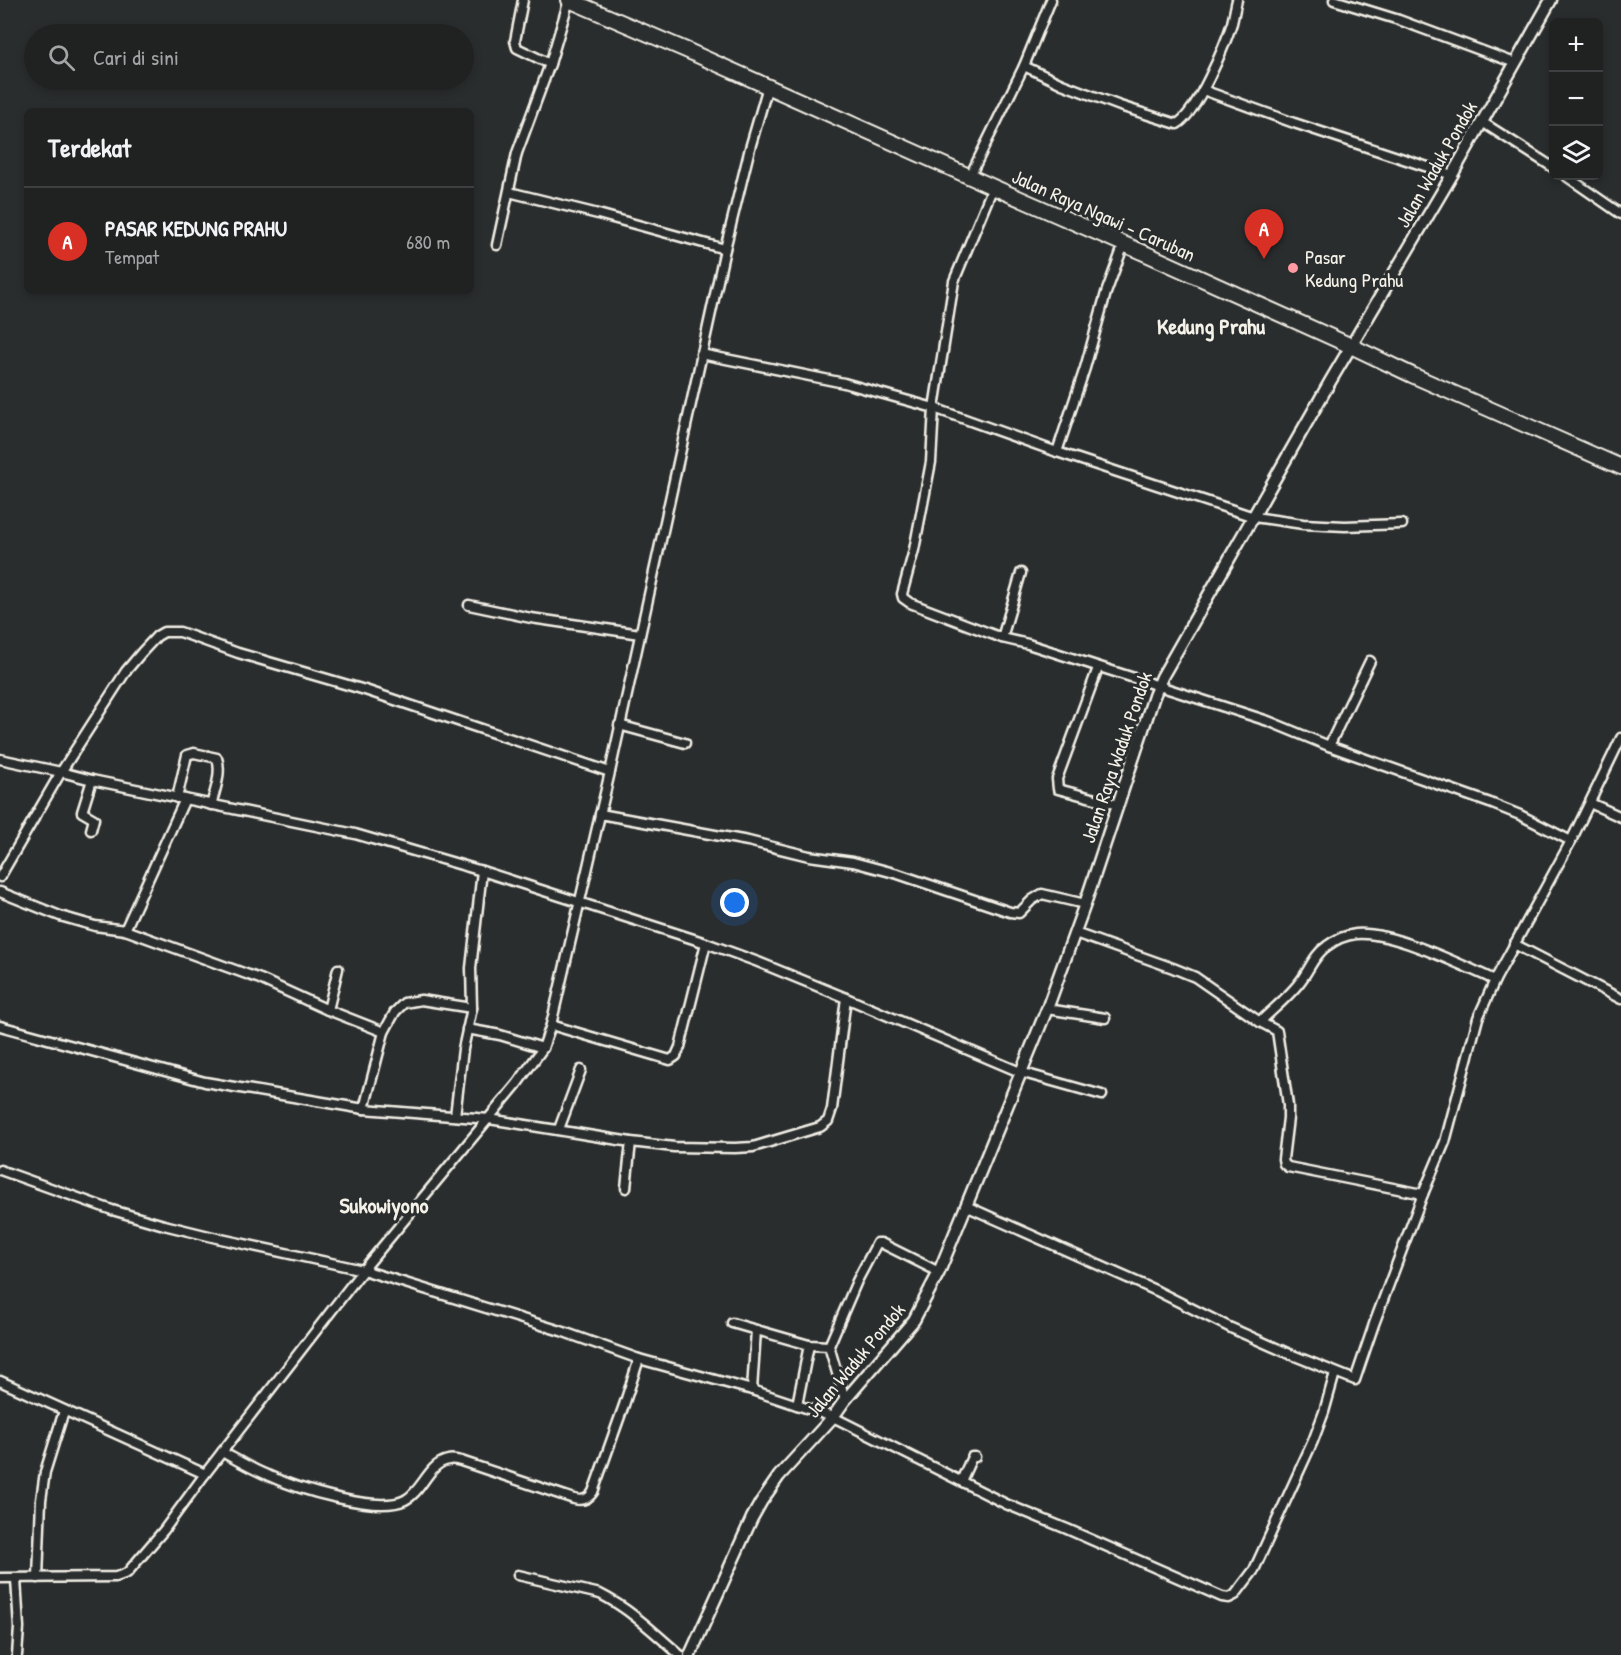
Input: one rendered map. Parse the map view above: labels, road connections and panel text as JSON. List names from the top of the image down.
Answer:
{
  "streets": {
    "highway": ["Jalan Raya Ngawi - Caruban"],
    "street": ["Jalan Waduk Pondok", "Jalan Raya Waduk Pondok"]
  },
  "crossings": [
    ["Jalan Waduk Pondok", "Jalan Raya Ngawi - Caruban"],
    ["Jalan Waduk Pondok", "Jalan Raya Waduk Pondok"],
    ["Jalan Raya Ngawi - Caruban", "Jalan Raya Waduk Pondok"]
  ],
  "districts": ["Kedung Prahu", "Sukowiyono"],
  "places": ["Pasar Kedung Prahu"],
  "page": {
    "map_buttons": ["+", "−"],
    "search": "Cari di sini",
    "heading": "Terdekat",
    "list": [
      {
        "mark": "A",
        "name": "PASAR KEDUNG PRAHU",
        "note": "Tempat",
        "value": "680 m"
      }
    ],
    "pins": "A"
  }
}
